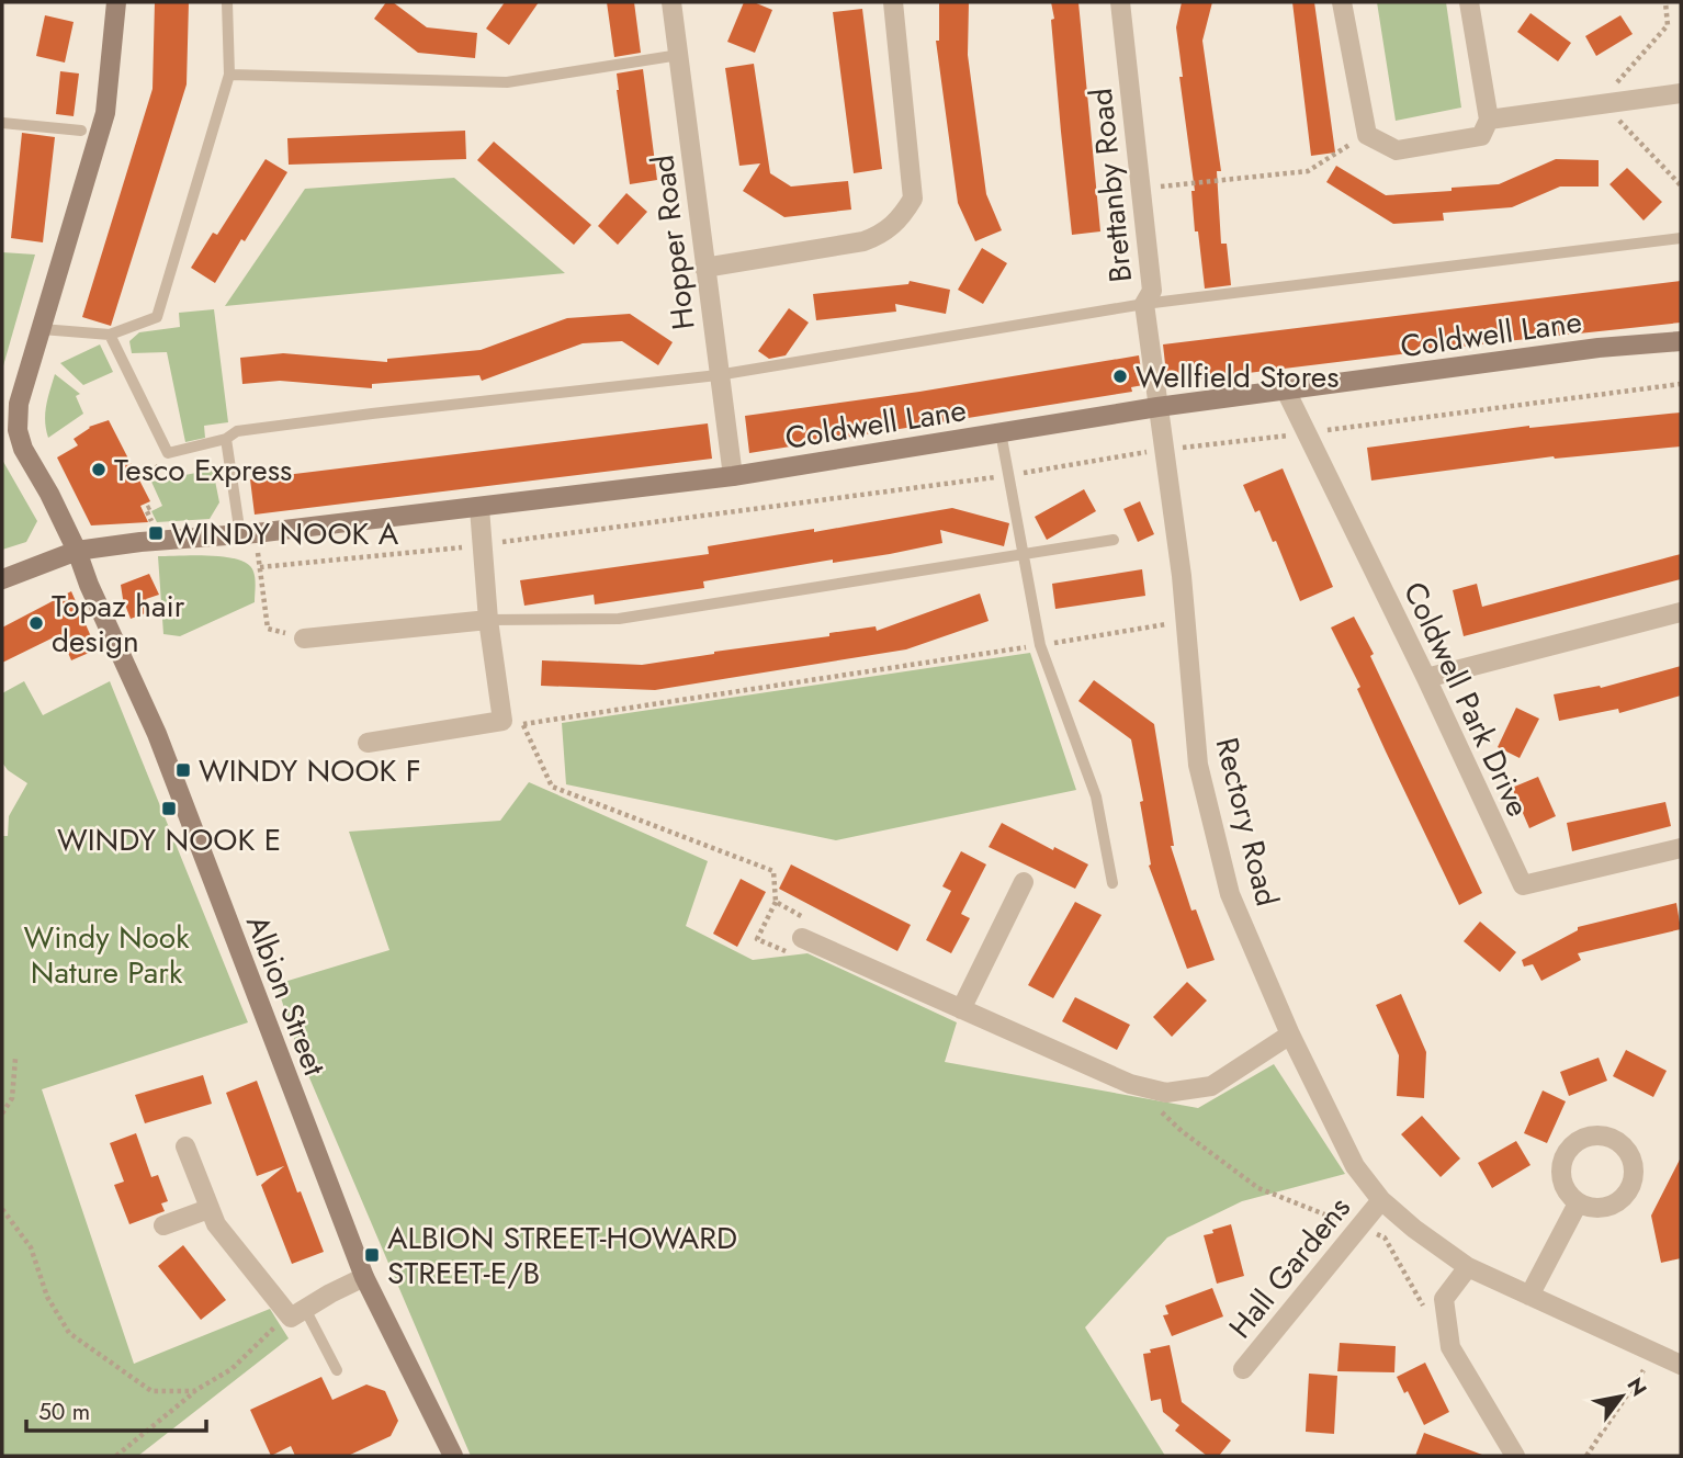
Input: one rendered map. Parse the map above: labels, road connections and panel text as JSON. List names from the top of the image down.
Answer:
{
  "streets": {
    "street": [
      "Brettanby Road",
      "Hopper Road",
      "Coldwell Lane",
      "Coldwell Park Drive",
      "Rectory Road",
      "Albion Street",
      "Hall Gardens"
    ]
  },
  "crossings": [
    ["Brettanby Road", "Coldwell Lane"],
    ["Brettanby Road", "Rectory Road"],
    ["Hopper Road", "Coldwell Lane"],
    ["Coldwell Lane", "Coldwell Park Drive"],
    ["Coldwell Lane", "Rectory Road"],
    ["Coldwell Lane", "Albion Street"],
    ["Rectory Road", "Hall Gardens"]
  ],
  "parks": ["Windy Nook Nature Park"],
  "places": {
    "other": ["Wellfield Stores", "Tesco Express", "Topaz hair design"],
    "transit": [
      "WINDY NOOK A",
      "WINDY NOOK F",
      "WINDY NOOK E",
      "ALBION STREET-HOWARD STREET-E/B"
    ]
  },
  "scale_bar": "50 m",
  "north": "top right"
}
